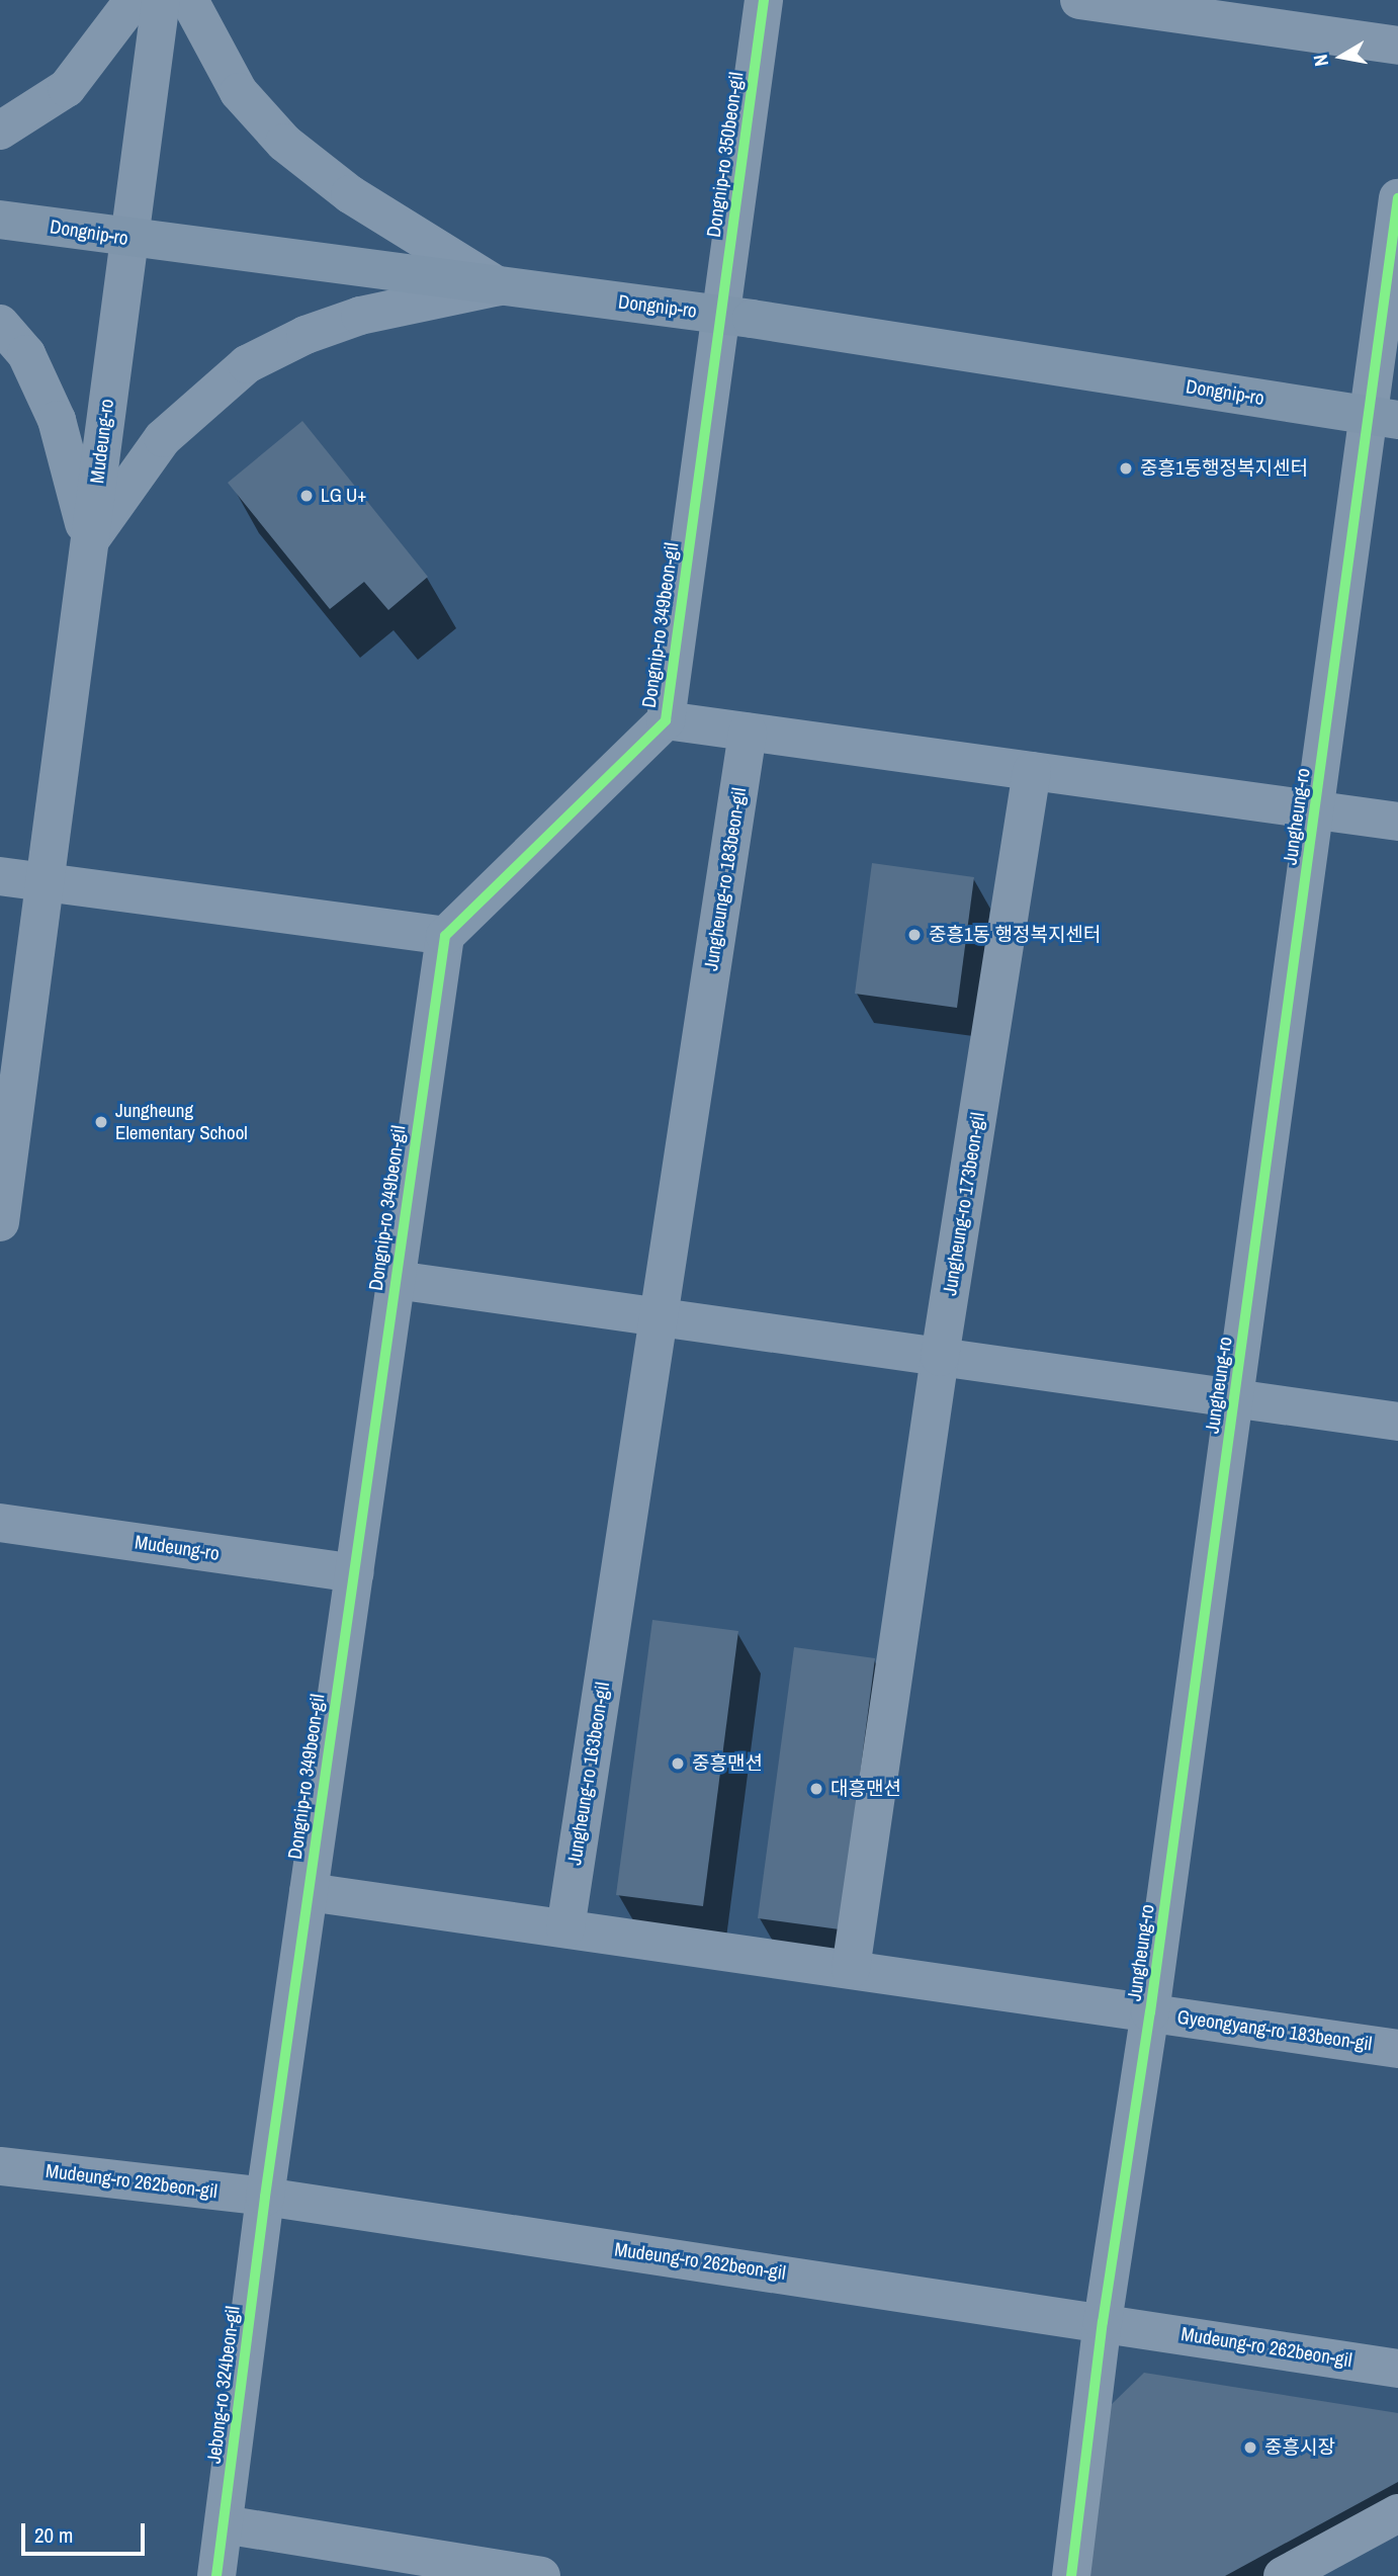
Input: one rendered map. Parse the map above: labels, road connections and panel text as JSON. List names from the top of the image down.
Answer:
{
  "streets": {
    "main road": ["Dongnip-ro"],
    "street": [
      "Dongnip-ro 350beon-gil",
      "Mudeung-ro",
      "Dongnip-ro 349beon-gil",
      "Jungheung-ro",
      "Jungheung-ro 183beon-gil",
      "Jungheung-ro 173beon-gil",
      "Jungheung-ro 163beon-gil",
      "Gyeongyang-ro 183beon-gil",
      "Mudeung-ro 262beon-gil",
      "Jebong-ro 324beon-gil"
    ]
  },
  "crossings": [
    ["Dongnip-ro 350beon-gil", "Dongnip-ro"],
    ["Dongnip-ro 350beon-gil", "Dongnip-ro 349beon-gil"],
    ["Dongnip-ro", "Mudeung-ro"],
    ["Dongnip-ro", "Dongnip-ro 349beon-gil"],
    ["Dongnip-ro", "Jungheung-ro"],
    ["Mudeung-ro", "Dongnip-ro 349beon-gil"],
    ["Dongnip-ro 349beon-gil", "Mudeung-ro 262beon-gil"],
    ["Dongnip-ro 349beon-gil", "Jebong-ro 324beon-gil"],
    ["Jungheung-ro", "Gyeongyang-ro 183beon-gil"],
    ["Jungheung-ro", "Mudeung-ro 262beon-gil"],
    ["Jungheung-ro 183beon-gil", "Jungheung-ro 163beon-gil"],
    ["Mudeung-ro 262beon-gil", "Jebong-ro 324beon-gil"]
  ],
  "places": [
    "중흥1동행정복지센터",
    "LG U+",
    "중흥1동 행정복지센터",
    "Jungheung Elementary School",
    "중흥맨션",
    "대흥맨션",
    "중흥시장"
  ],
  "scale_bar": "20 m",
  "north": "left"
}
